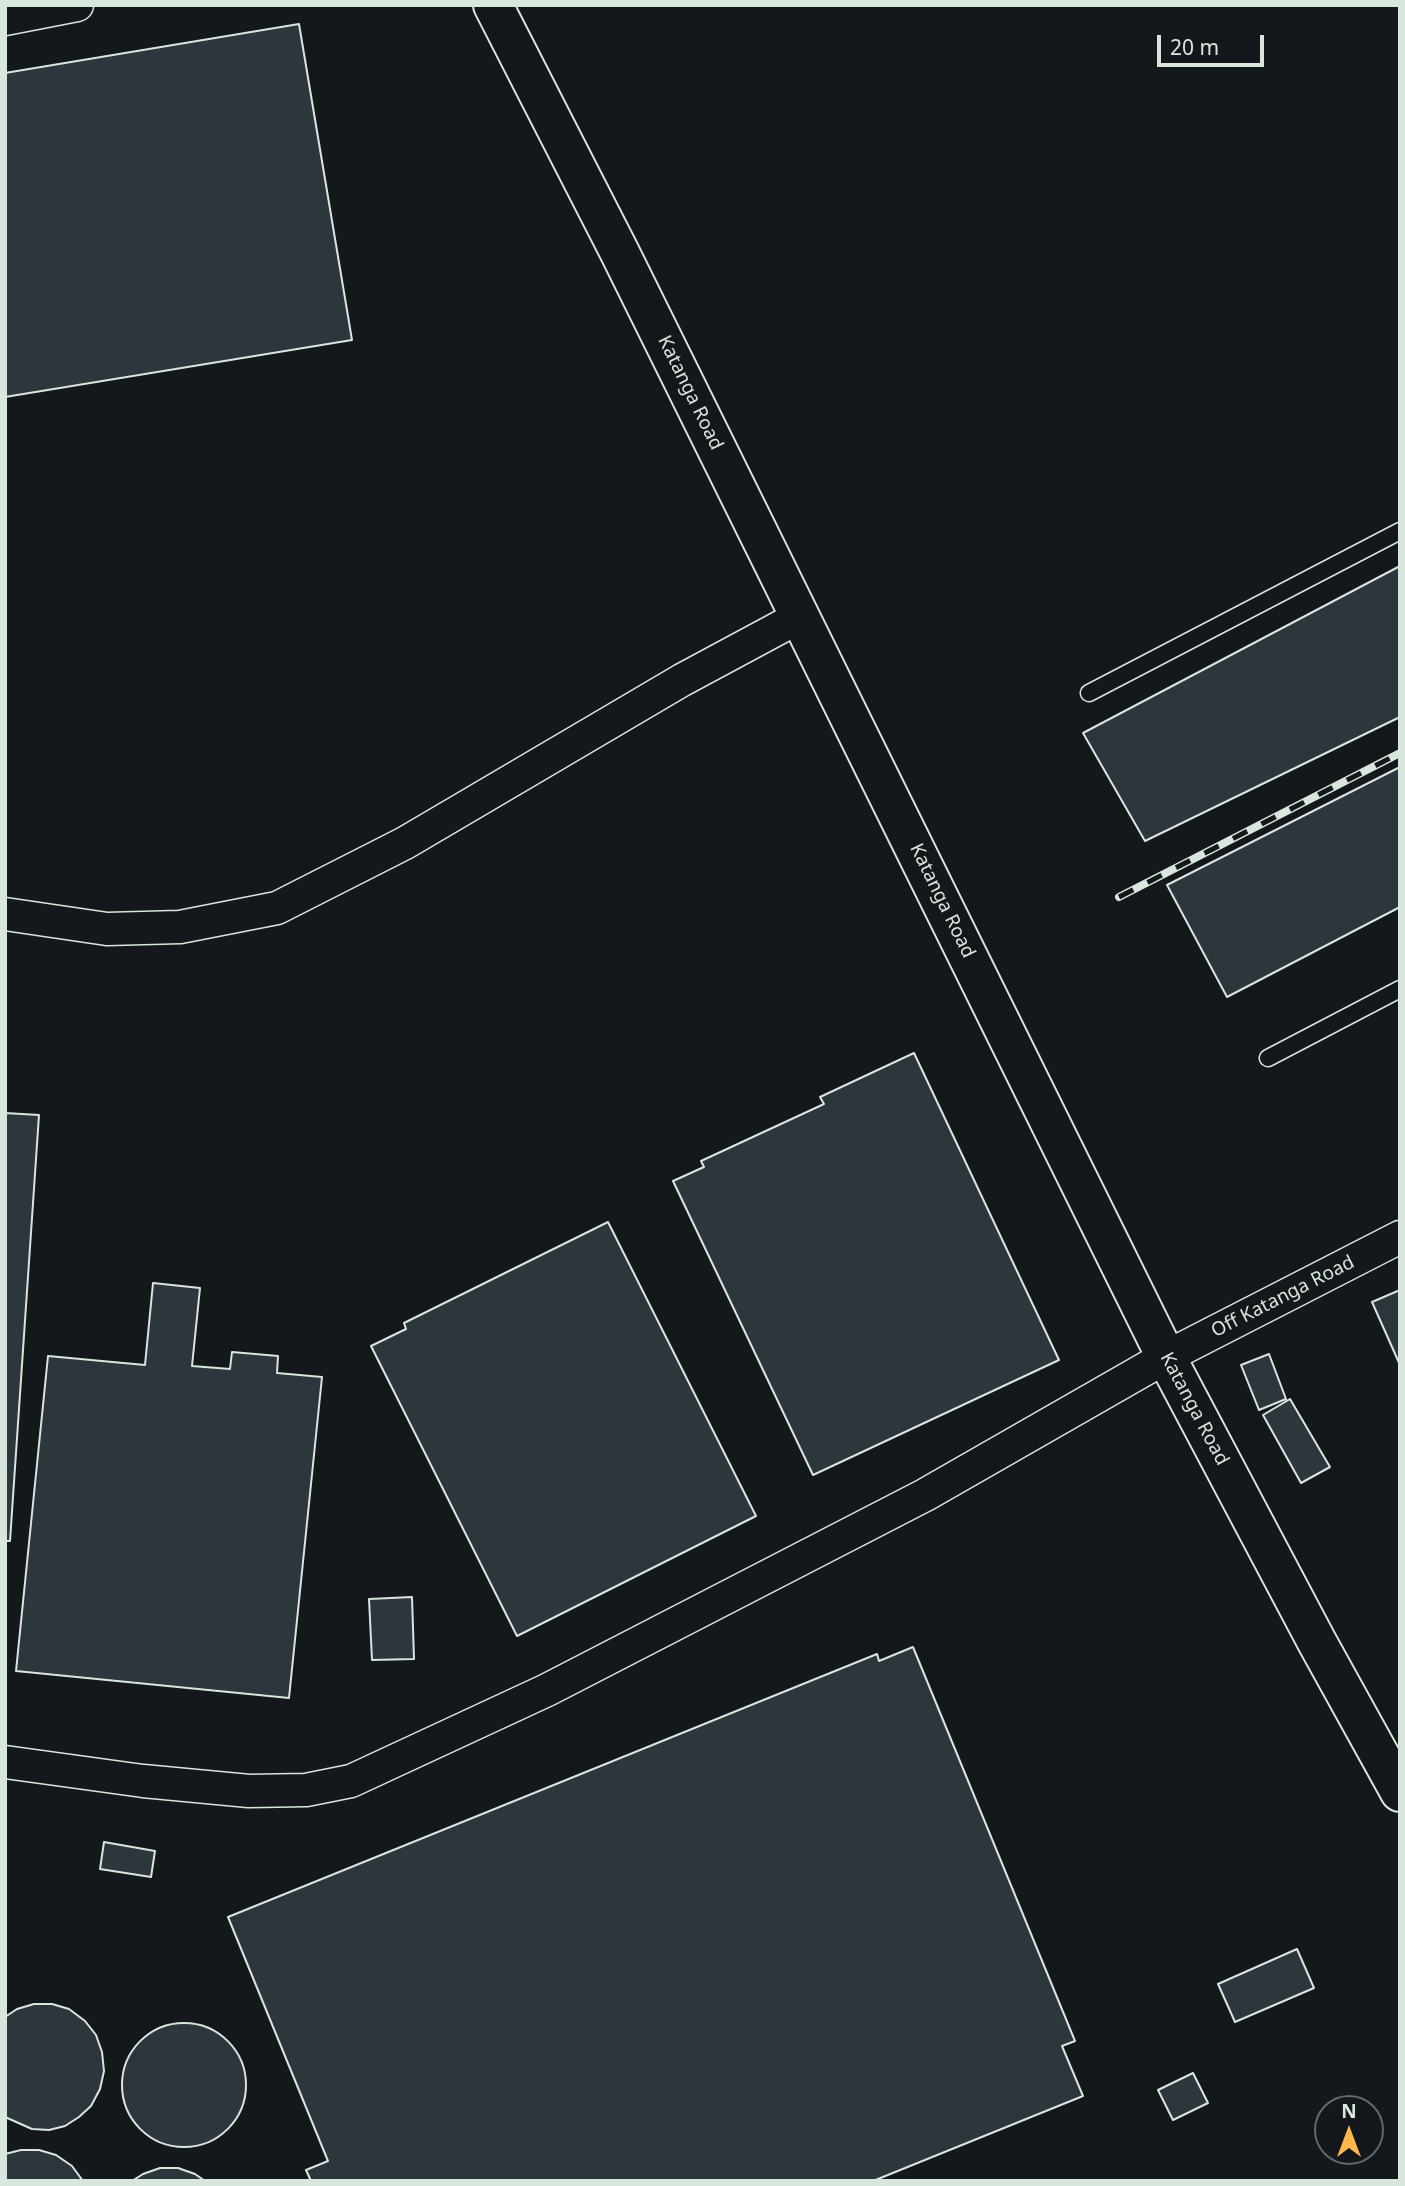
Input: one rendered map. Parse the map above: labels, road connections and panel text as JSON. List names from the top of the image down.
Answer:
{
  "streets": {
    "street": ["Katanga Road", "Off Katanga Road"]
  },
  "crossings": [
    ["Katanga Road", "Off Katanga Road"]
  ],
  "scale_bar": "20 m",
  "north": "top"
}
